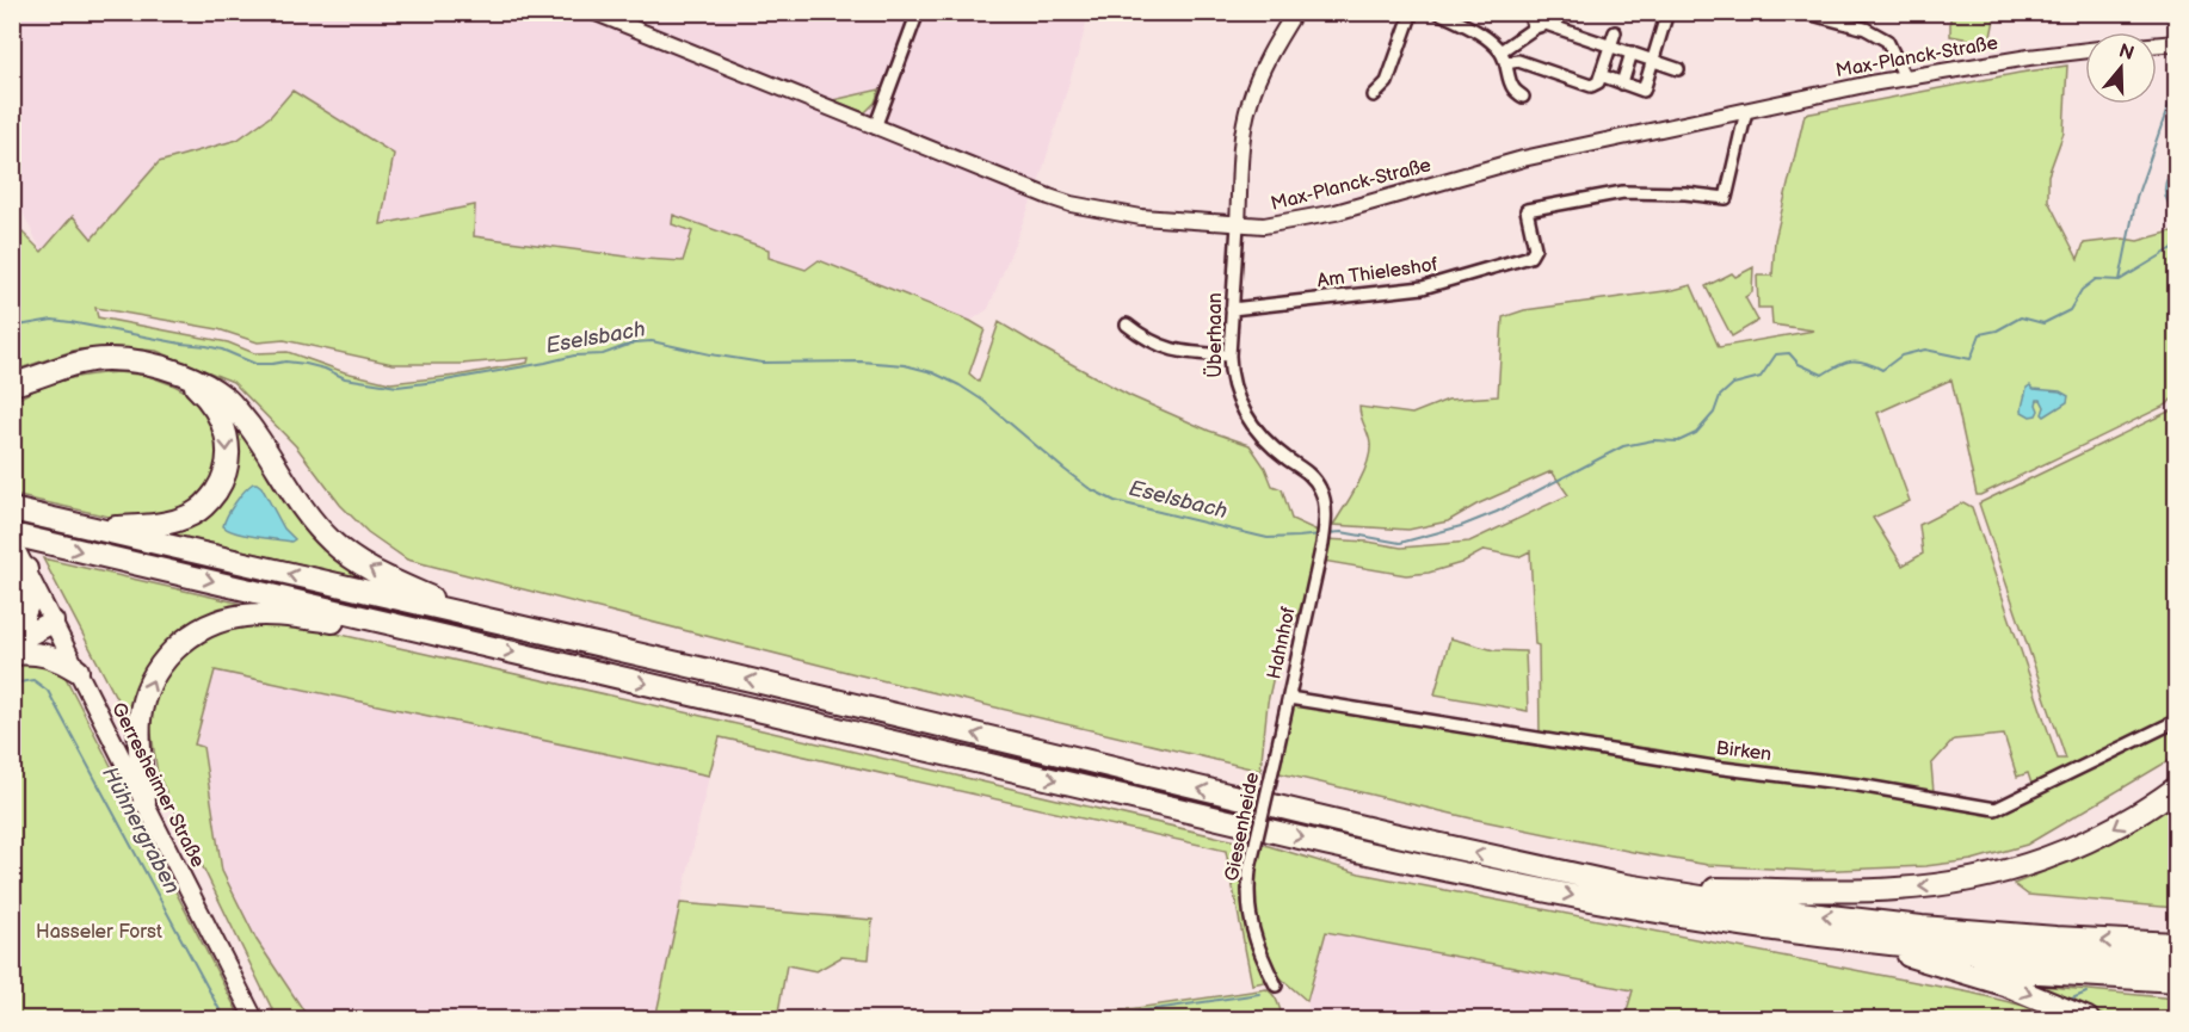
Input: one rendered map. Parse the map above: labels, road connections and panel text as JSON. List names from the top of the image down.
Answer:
{
  "streets": {
    "main road": ["Gerresheimer Straße"],
    "street": [
      "Max-Planck-Straße",
      "Am Thieleshof",
      "Überhaan",
      "Hahnhof",
      "Birken",
      "Giesenheide"
    ]
  },
  "crossings": [
    ["Max-Planck-Straße", "Am Thieleshof"],
    ["Max-Planck-Straße", "Überhaan"],
    ["Am Thieleshof", "Überhaan"],
    ["Überhaan", "Hahnhof"],
    ["Hahnhof", "Birken"],
    ["Hahnhof", "Giesenheide"]
  ],
  "water": ["Eselsbach", "Hühnergraben"],
  "parks": ["Hasseler Forst"],
  "north": "top"
}
